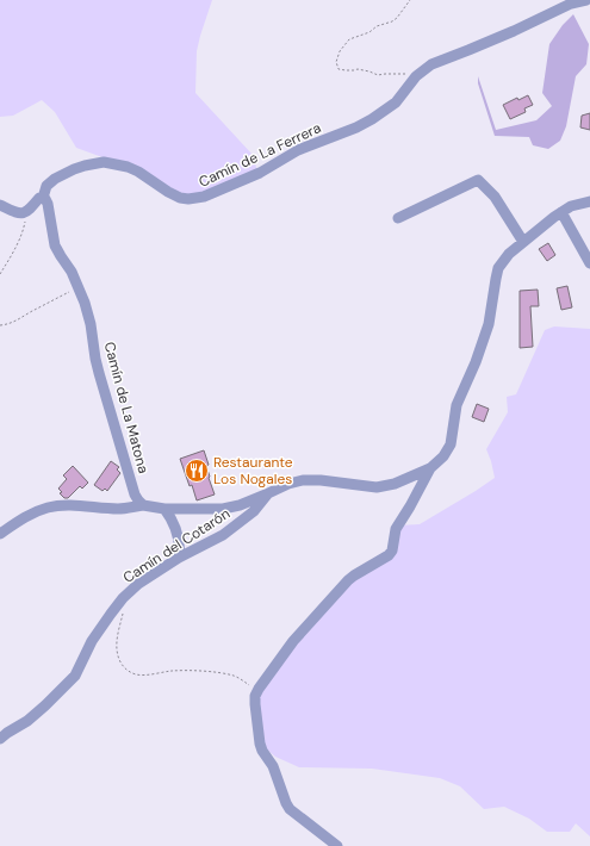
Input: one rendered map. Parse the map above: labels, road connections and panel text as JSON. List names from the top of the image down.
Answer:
{
  "streets": {
    "street": ["Camín de La Ferrera", "Camín de La Matona", "Camín del Cotarón"]
  },
  "crossings": [
    ["Camín de La Ferrera", "Camín de La Matona"]
  ],
  "places": {
    "restaurant": ["Restaurante Los Nogales"]
  }
}
